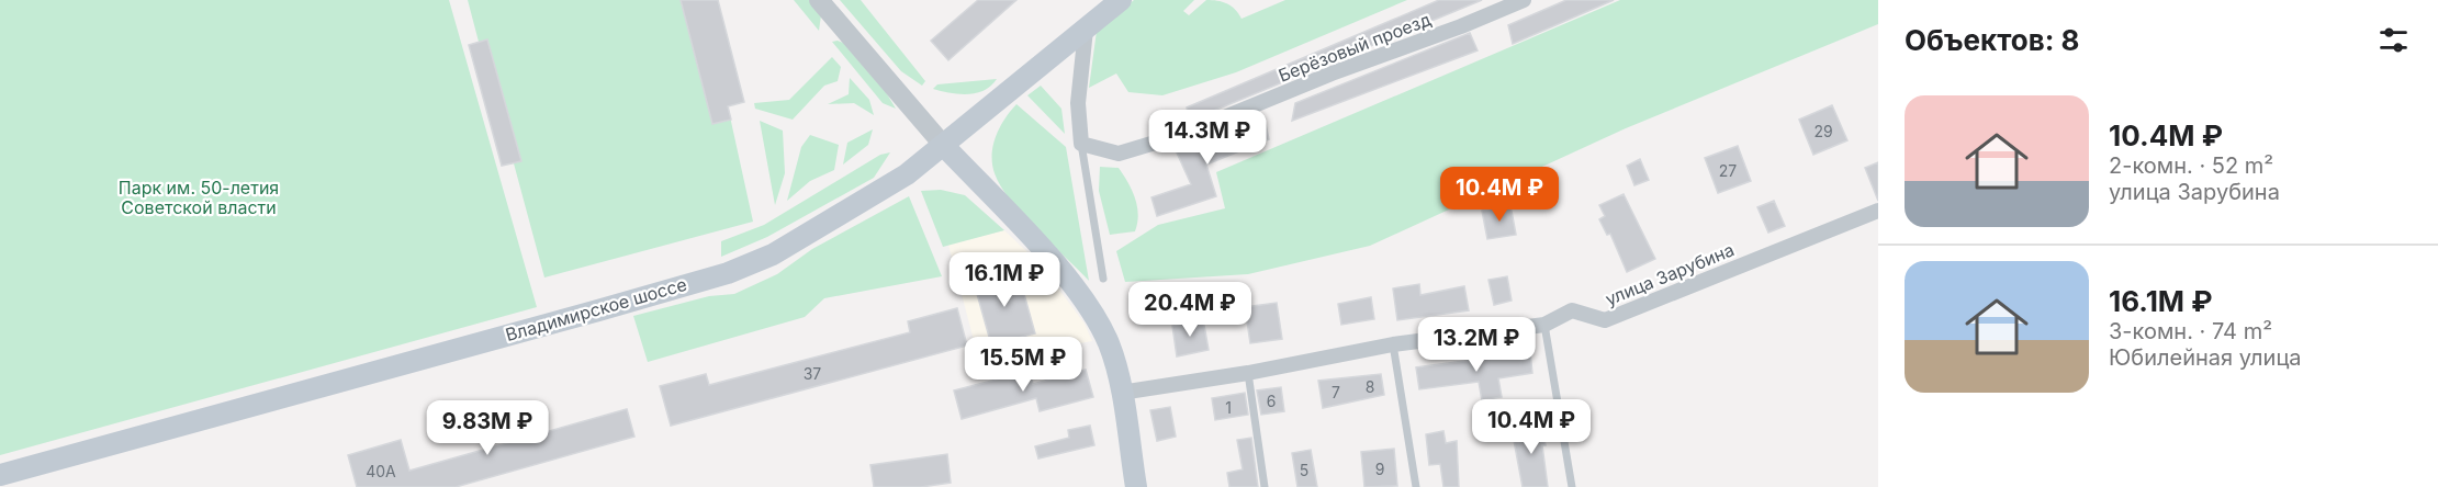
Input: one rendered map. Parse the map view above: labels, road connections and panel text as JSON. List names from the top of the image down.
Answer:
{
  "streets": {
    "main road": ["Владимирское шоссе"],
    "street": ["Берёзовый проезд", "улица Зарубина"]
  },
  "parks": ["Парк им. 50-летия Советской власти"],
  "house_numbers": [
    "29",
    "27",
    "37",
    "8",
    "7",
    "6",
    "1",
    "9",
    "5",
    "40А"
  ],
  "page": {
    "heading": "Объектов: 8",
    "list": [
      {
        "name": "10.4M ₽",
        "note": "2-комн. · 52 m² · улица Зарубина"
      },
      {
        "name": "16.1M ₽",
        "note": "3-комн. · 74 m² · Юбилейная улица"
      }
    ],
    "price": [
      "14.3M ₽",
      "10.4M ₽",
      "16.1M ₽",
      "20.4M ₽",
      "13.2M ₽",
      "15.5M ₽",
      "10.4M ₽",
      "9.83M ₽"
    ]
  }
}
